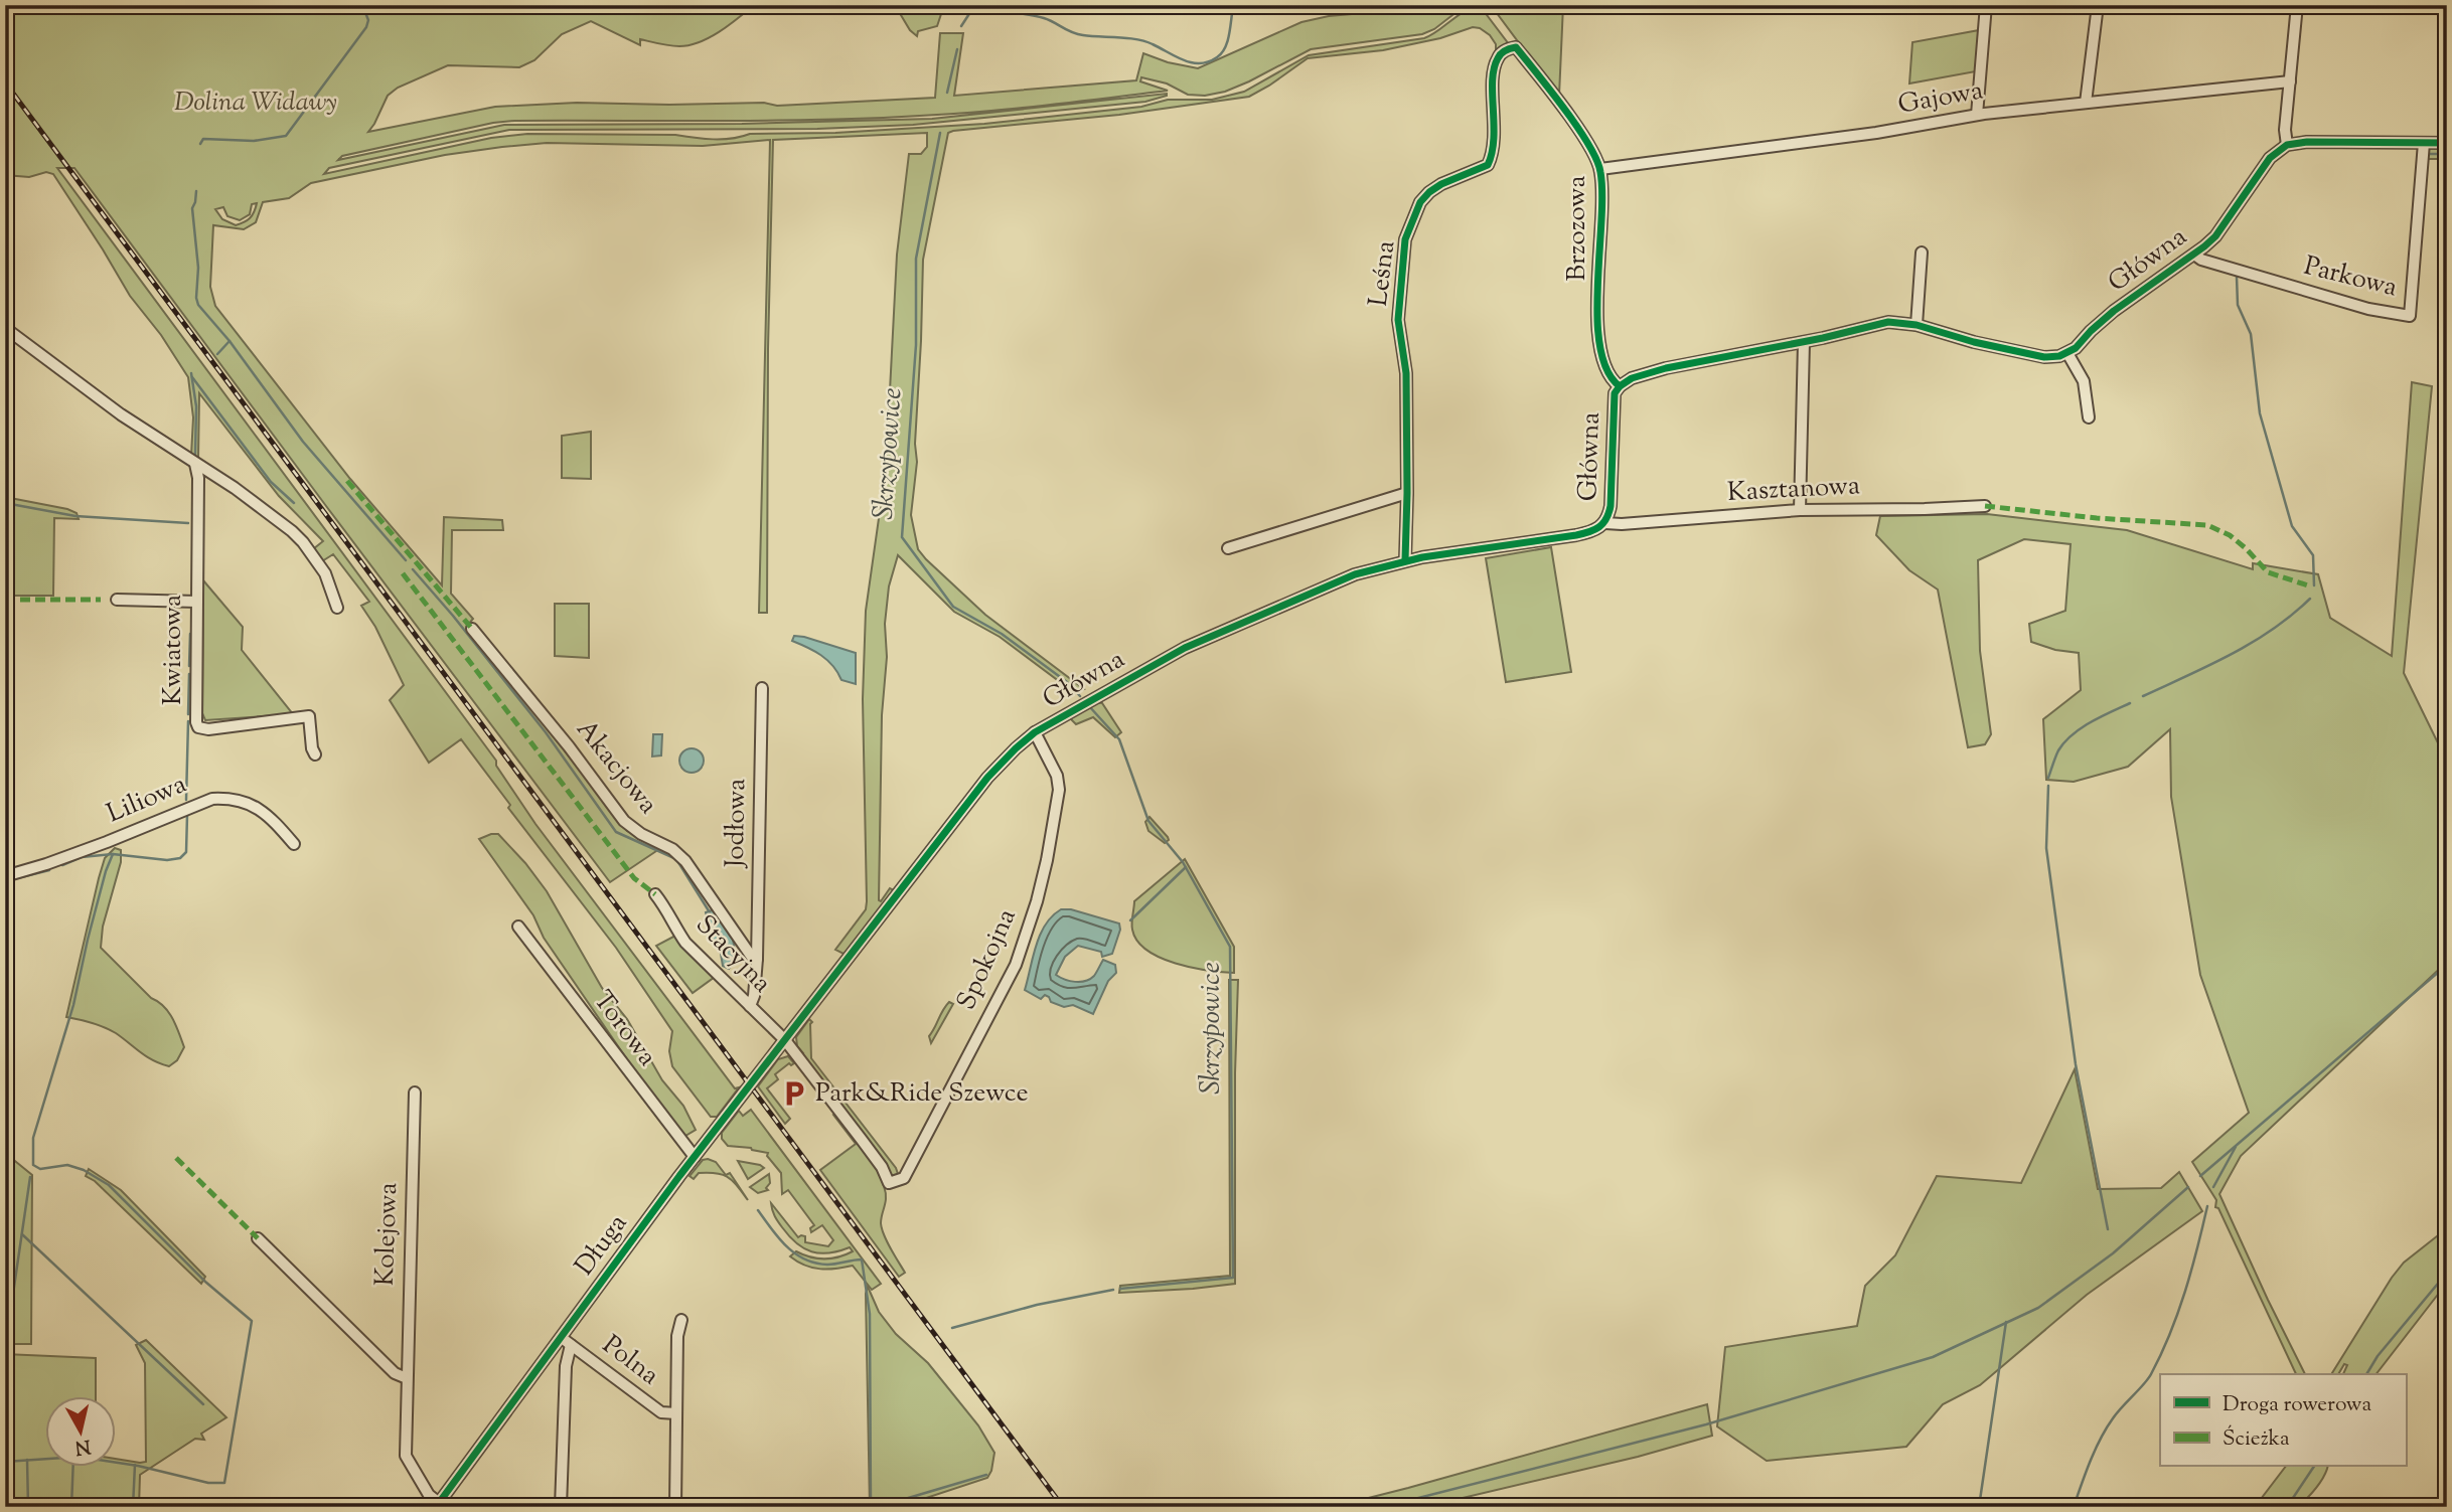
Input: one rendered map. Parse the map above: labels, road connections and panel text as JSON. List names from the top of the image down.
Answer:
{
  "streets": {
    "street": [
      "Gajowa",
      "Brzozowa",
      "Główna",
      "Leśna",
      "Parkowa",
      "Kasztanowa",
      "Kwiatowa",
      "Akacjowa",
      "Liliowa",
      "Jodłowa",
      "Stacyjna",
      "Spokojna",
      "Torowa",
      "Kolejowa",
      "Długa",
      "Polna"
    ]
  },
  "crossings": [
    ["Gajowa", "Brzozowa"],
    ["Brzozowa", "Główna"],
    ["Brzozowa", "Leśna"],
    ["Główna", "Leśna"],
    ["Główna", "Parkowa"],
    ["Główna", "Kasztanowa"],
    ["Główna", "Spokojna"],
    ["Główna", "Długa"],
    ["Akacjowa", "Jodłowa"],
    ["Jodłowa", "Stacyjna"],
    ["Stacyjna", "Spokojna"],
    ["Stacyjna", "Długa"],
    ["Torowa", "Długa"],
    ["Kolejowa", "Długa"],
    ["Długa", "Polna"]
  ],
  "water": ["Skrzypowice"],
  "parks": ["Dolina Widawy"],
  "places": {
    "parking": ["Park&Ride Szewce"]
  },
  "legend": ["Droga rowerowa", "Ścieżka"],
  "north": "bottom"
}
